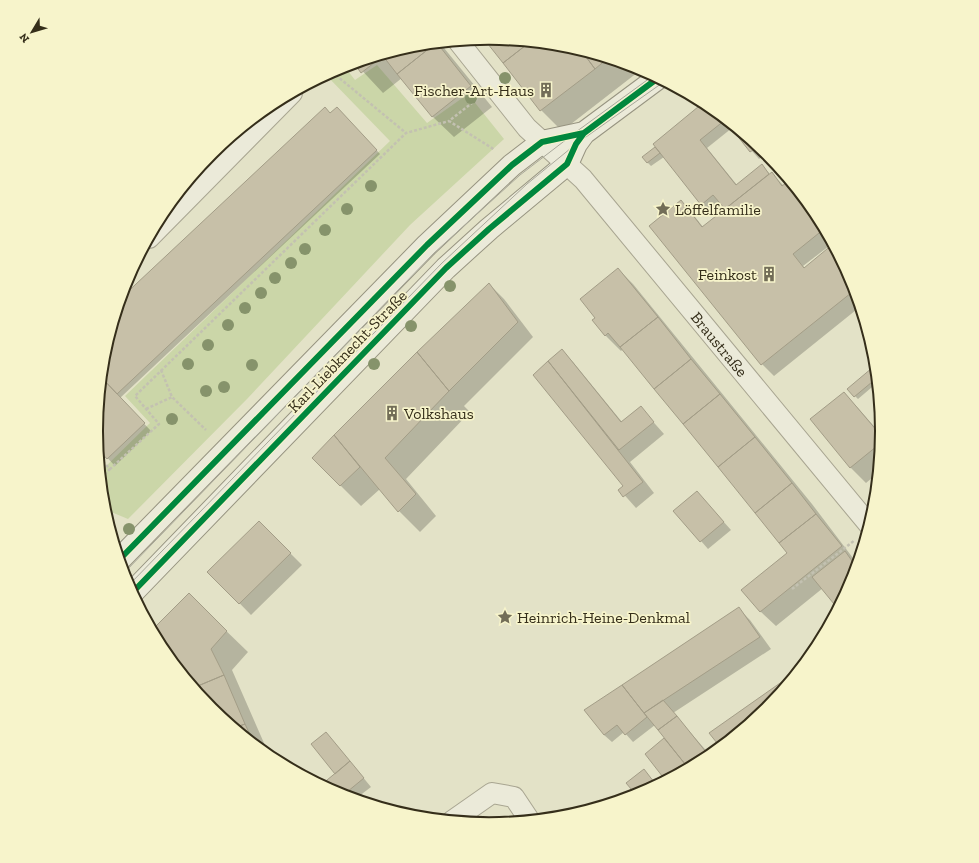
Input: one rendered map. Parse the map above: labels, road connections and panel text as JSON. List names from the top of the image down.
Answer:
{
  "streets": {
    "main road": ["Karl-Liebknecht-Straße"],
    "street": ["Braustraße"]
  },
  "crossings": [
    ["Braustraße", "Karl-Liebknecht-Straße"]
  ],
  "places": {
    "building": ["Fischer-Art-Haus", "Feinkost", "Volkshaus"],
    "place": ["Löffelfamilie", "Heinrich-Heine-Denkmal"]
  },
  "north": "bottom left"
}
